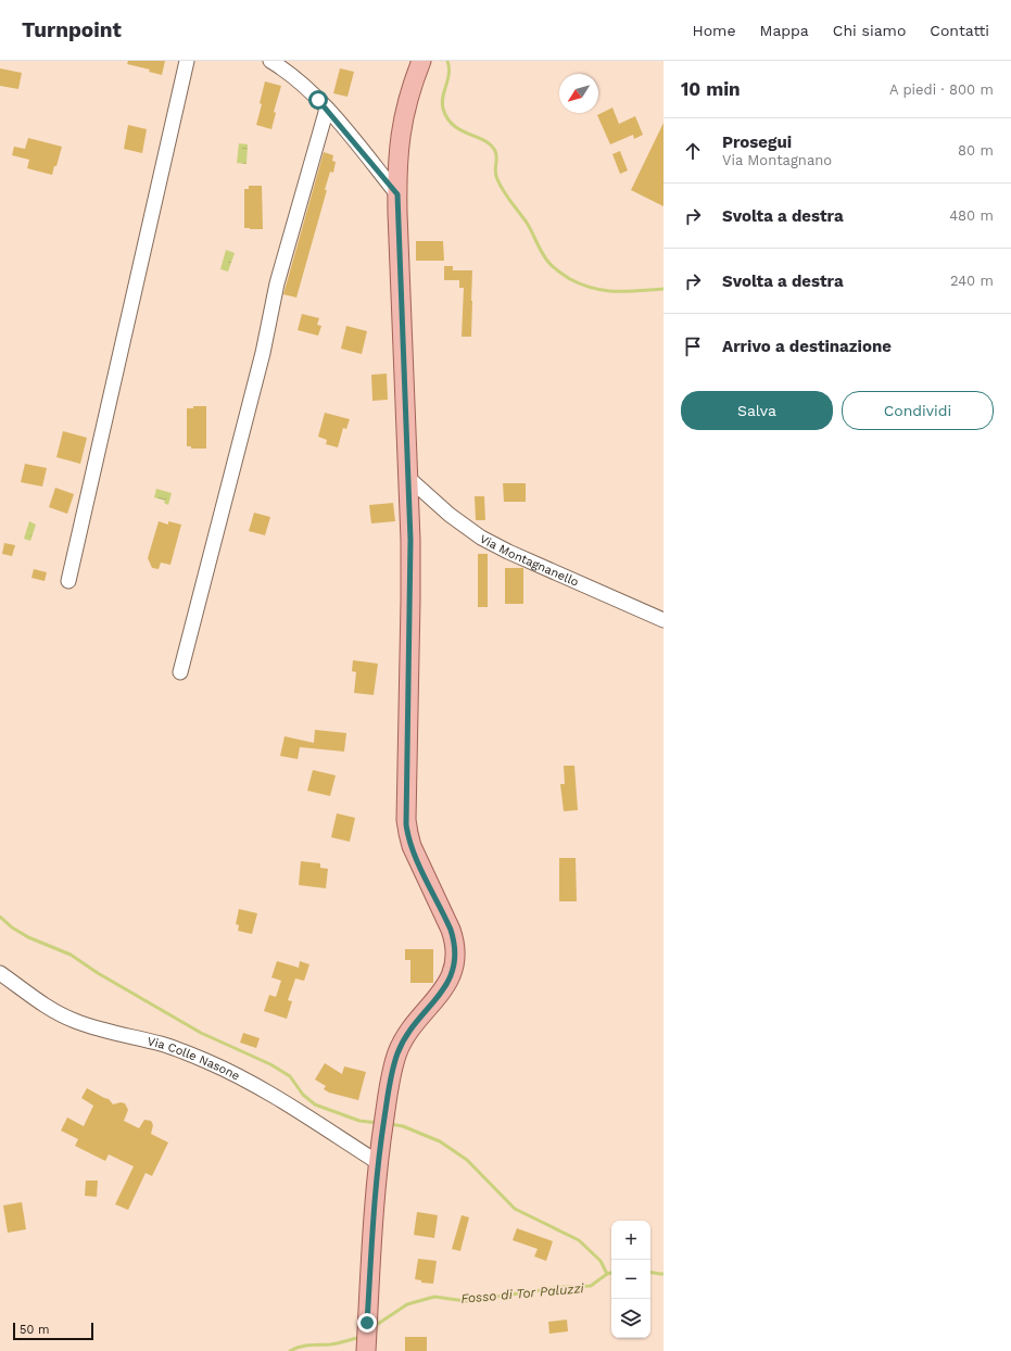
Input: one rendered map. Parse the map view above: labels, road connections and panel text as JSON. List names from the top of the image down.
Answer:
{
  "streets": {
    "street": ["Via Montagnanello", "Via Colle Nasone"]
  },
  "water": ["Fosso di Tor Paluzzi"],
  "scale_bar": "50 m",
  "north": "bottom left",
  "page": {
    "header": "Turnpoint",
    "nav": [
      "Home",
      "Mappa",
      "Chi siamo",
      "Contatti"
    ],
    "heading": ["10 min", "A piedi · 800 m"],
    "list": [
      ["Prosegui", "Via Montagnano", "80 m"],
      ["Svolta a destra", "480 m"],
      ["Svolta a destra", "240 m"],
      "Arrivo a destinazione"
    ],
    "buttons": ["Salva", "Condividi"],
    "map_buttons": ["+", "−"],
    "scale": "50 m"
  }
}
